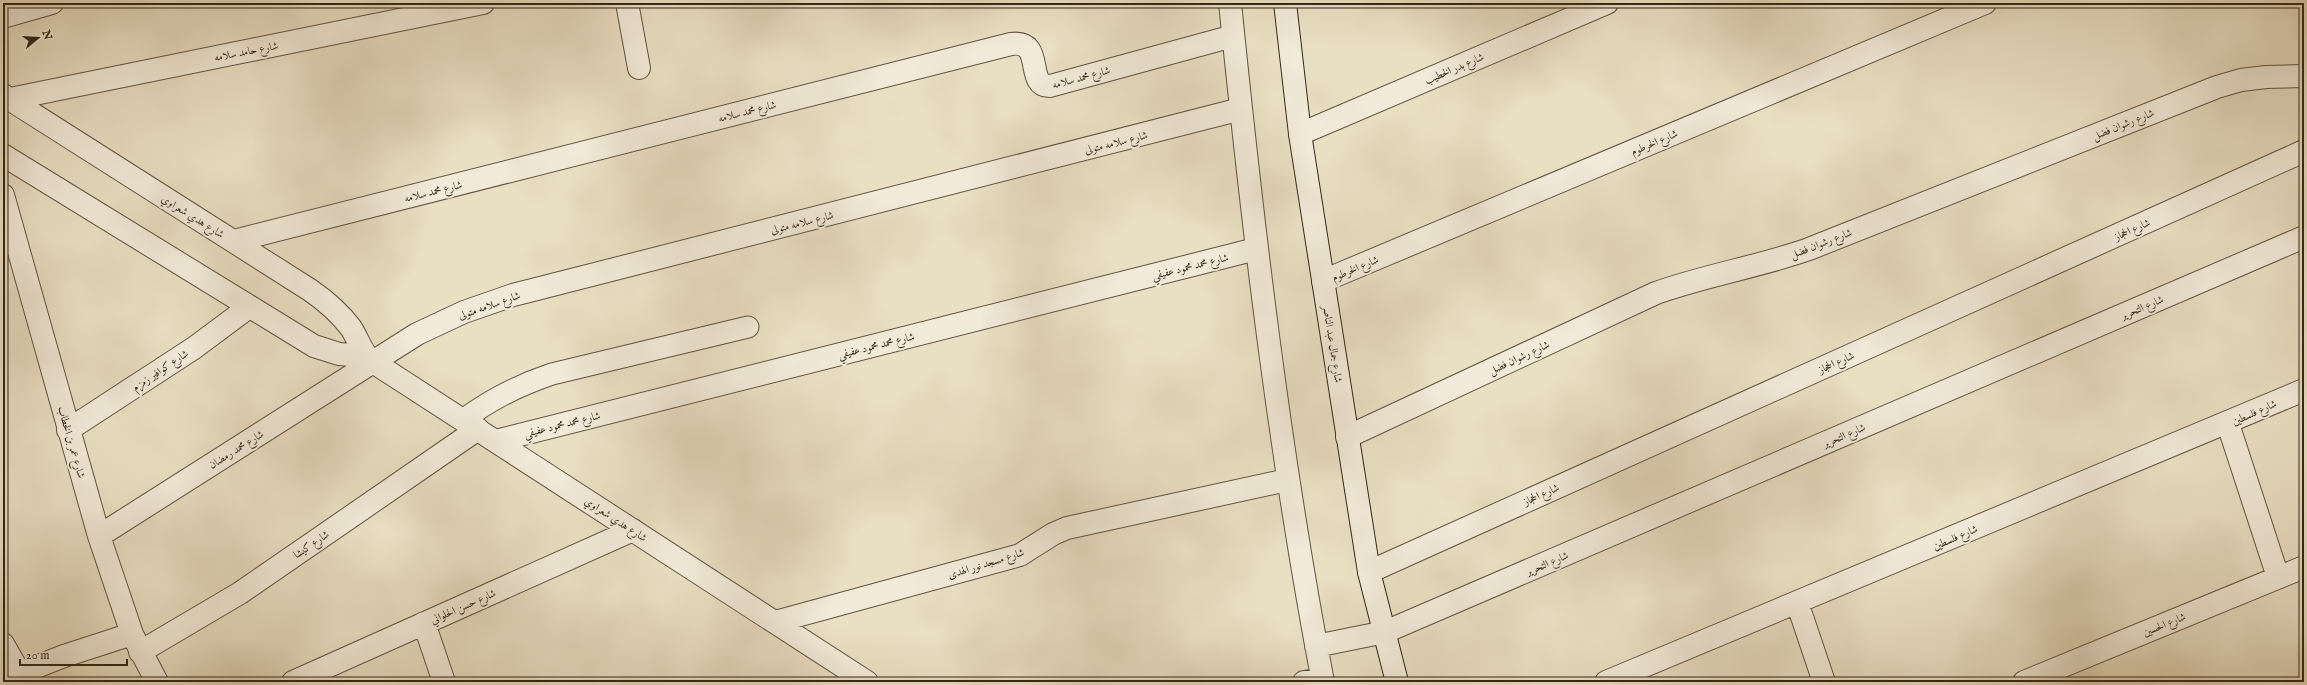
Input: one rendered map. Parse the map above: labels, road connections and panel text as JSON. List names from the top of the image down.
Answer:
{
  "streets": {
    "street": [
      "شارع حامد سلامه",
      "شارع بدر الخطيب",
      "شارع محمد سلامه",
      "شارع رشوان فضل",
      "شارع سلامه متولى",
      "شارع الخرطوم",
      "شارع هدي شعراوي",
      "شارع الحجاز",
      "شارع محمد محمود عفيفي",
      "شارع التحرير",
      "شارع جمال عبد الناصر",
      "شارع كوافير زمزم",
      "شارع فلسطين",
      "شارع عمر بن الخطاب",
      "شارع محمد رمضان",
      "شارع كيشا",
      "شارع مسجد نور الهدى",
      "شارع حسن الحلواني",
      "شارع الحسين"
    ]
  },
  "crossings": [
    ["شارع حامد سلامه", "شارع هدي شعراوي"],
    ["شارع بدر الخطيب", "شارع جمال عبد الناصر"],
    ["شارع محمد سلامه", "شارع هدي شعراوي"],
    ["شارع رشوان فضل", "شارع جمال عبد الناصر"],
    ["شارع سلامه متولى", "شارع هدي شعراوي"],
    ["شارع سلامه متولى", "شارع محمد رمضان"],
    ["شارع الخرطوم", "شارع جمال عبد الناصر"],
    ["شارع هدي شعراوي", "شارع محمد محمود عفيفي"],
    ["شارع هدي شعراوي", "شارع كوافير زمزم"],
    ["شارع هدي شعراوي", "شارع محمد رمضان"],
    ["شارع هدي شعراوي", "شارع كيشا"],
    ["شارع هدي شعراوي", "شارع مسجد نور الهدى"],
    ["شارع هدي شعراوي", "شارع حسن الحلواني"],
    ["شارع الحجاز", "شارع جمال عبد الناصر"],
    ["شارع محمد محمود عفيفي", "شارع كيشا"],
    ["شارع التحرير", "شارع جمال عبد الناصر"],
    ["شارع كوافير زمزم", "شارع عمر بن الخطاب"],
    ["شارع عمر بن الخطاب", "شارع محمد رمضان"],
    ["شارع عمر بن الخطاب", "شارع كيشا"]
  ],
  "scale_bar": "20 m",
  "north": "right"
}
